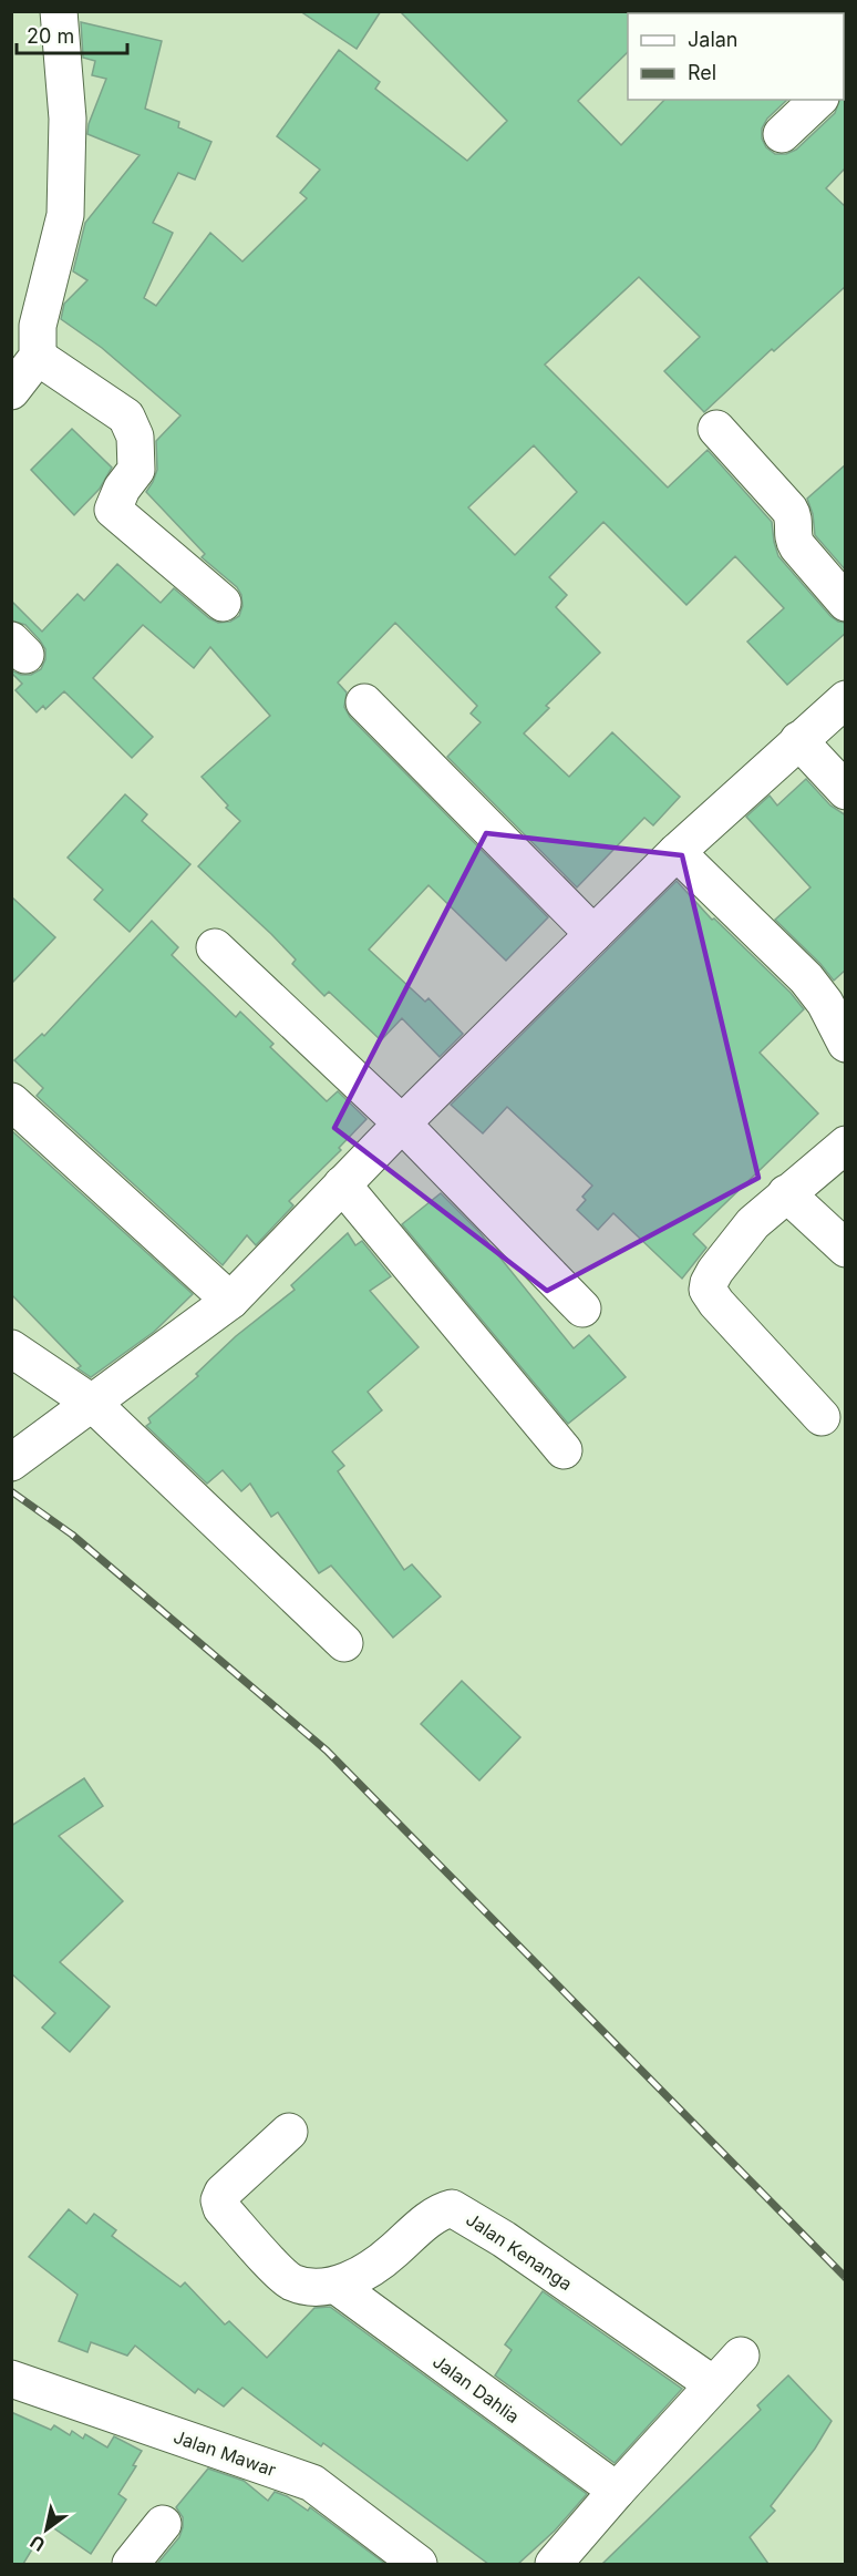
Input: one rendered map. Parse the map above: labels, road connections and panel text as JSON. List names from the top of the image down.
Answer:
{
  "streets": {
    "street": ["Jalan Kenanga", "Jalan Dahlia", "Jalan Mawar"]
  },
  "crossings": [
    ["Jalan Kenanga", "Jalan Dahlia"]
  ],
  "legend": ["Jalan", "Rel"],
  "scale_bar": "20 m",
  "north": "bottom left"
}
